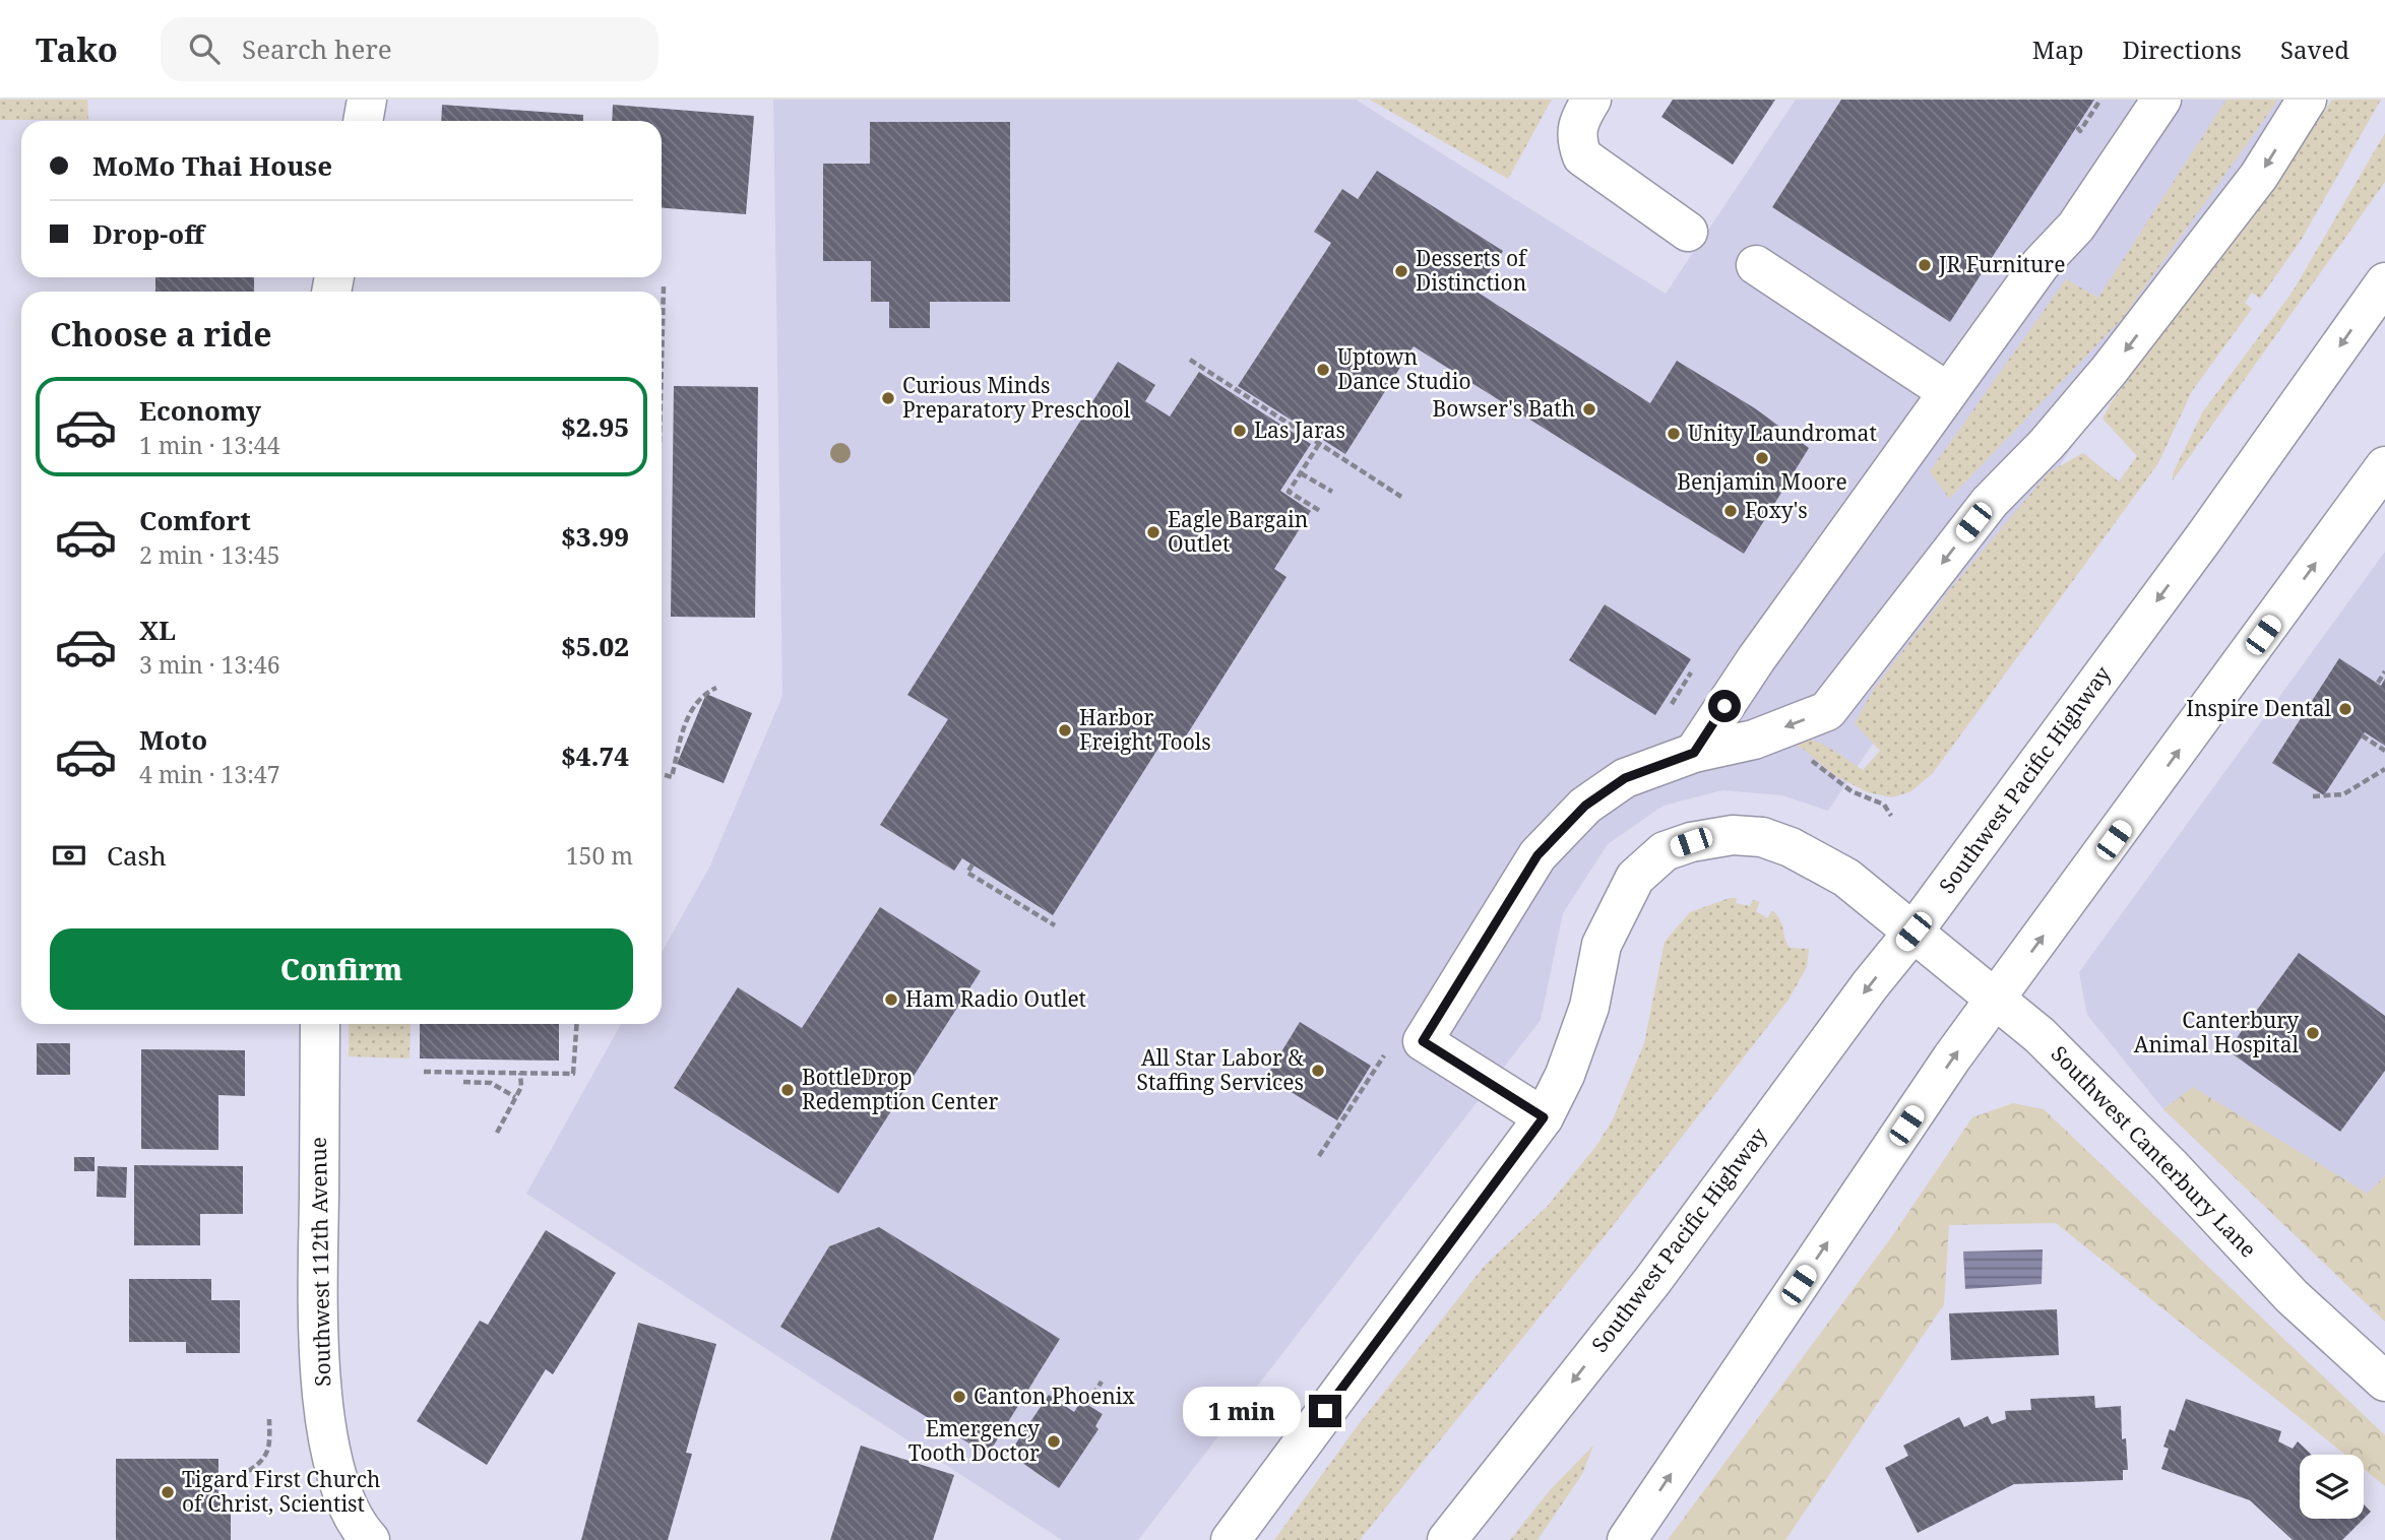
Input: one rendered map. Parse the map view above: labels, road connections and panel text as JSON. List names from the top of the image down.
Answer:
{
  "streets": {
    "main road": ["Southwest Pacific Highway", "Southwest Canterbury Lane", "Southwest 112th Avenue"]
  },
  "crossings": [
    ["Southwest Pacific Highway", "Southwest Canterbury Lane"]
  ],
  "places": [
    "JR Furniture",
    "Desserts of Distinction",
    "Uptown Dance Studio",
    "Curious Minds Preparatory Preschool",
    "Bowser's Bath",
    "Las Jaras",
    "Unity Laundromat",
    "Benjamin Moore",
    "Foxy's",
    "Eagle Bargain Outlet",
    "Inspire Dental",
    "Harbor Freight Tools",
    "Ham Radio Outlet",
    "Canterbury Animal Hospital",
    "All Star Labor & Staffing Services",
    "BottleDrop Redemption Center",
    "Canton Phoenix",
    "Emergency Tooth Doctor",
    "Tigard First Church of Christ, Scientist"
  ],
  "page": {
    "header": "Tako",
    "search": "Search here",
    "nav": ["Map", "Directions", "Saved"],
    "banner": ["MoMo Thai House", "Drop-off"],
    "heading": "Choose a ride",
    "list": [
      {
        "name": "Economy",
        "note": "1 min · 13:44",
        "value": "$2.95"
      },
      {
        "name": "Comfort",
        "note": "2 min · 13:45",
        "value": "$3.99"
      },
      {
        "name": "XL",
        "note": "3 min · 13:46",
        "value": "$5.02"
      },
      {
        "name": "Moto",
        "note": "4 min · 13:47",
        "value": "$4.74"
      }
    ],
    "pay": ["Cash", "150 m"],
    "buttons": "Confirm",
    "bubble": "1 min"
  }
}
